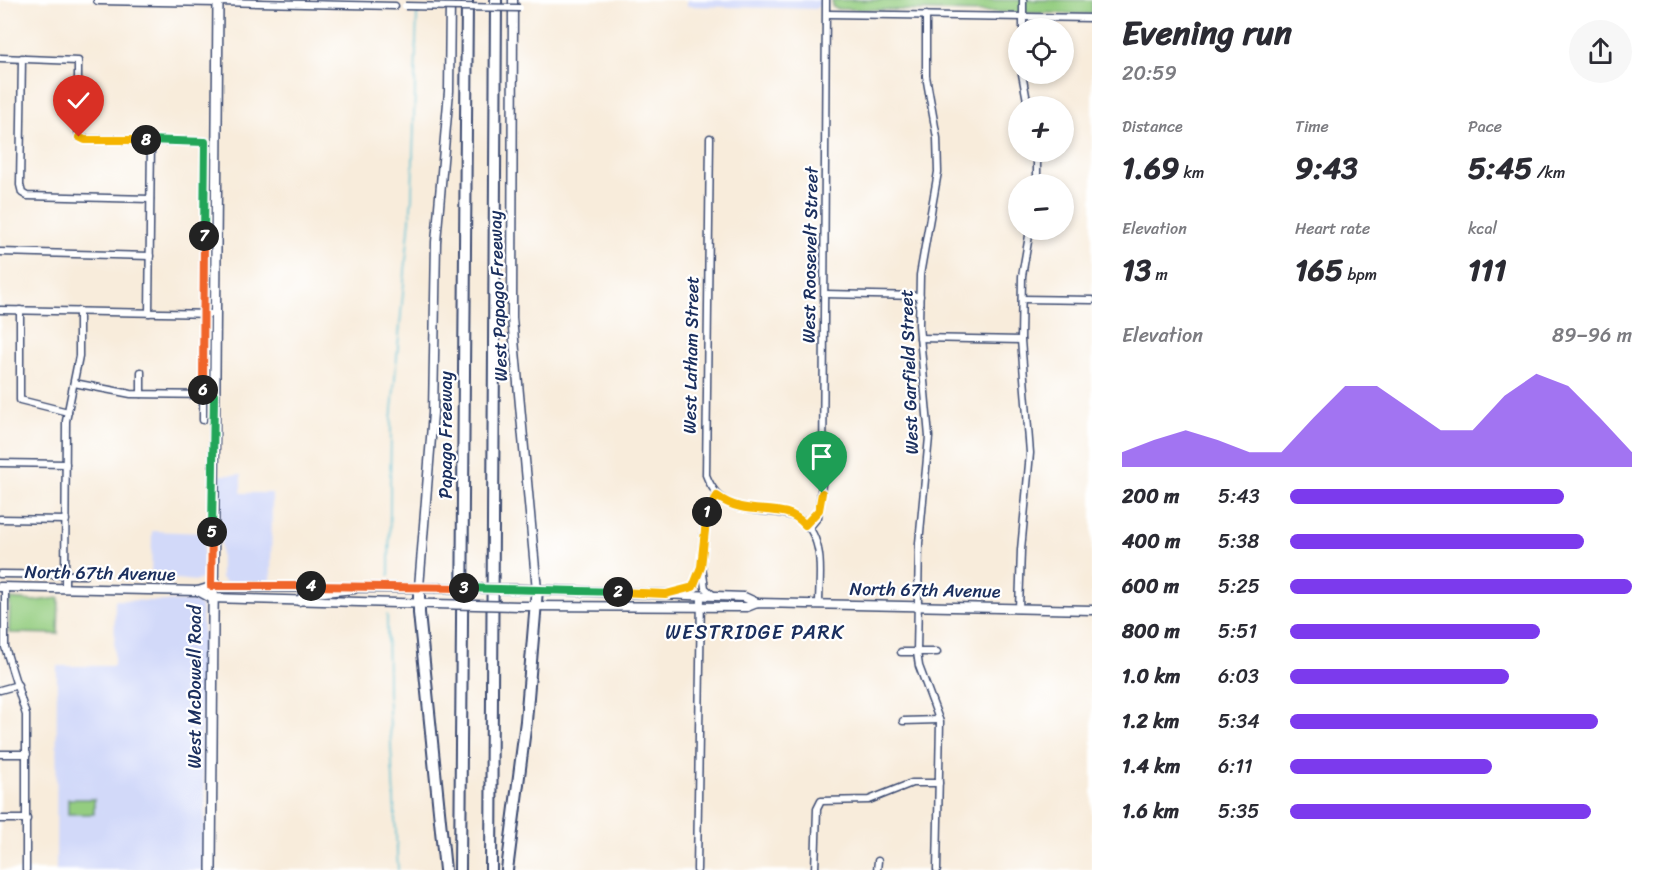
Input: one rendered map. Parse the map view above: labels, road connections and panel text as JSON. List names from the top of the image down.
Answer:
{
  "streets": {
    "highway": ["Papago Freeway"],
    "main road": ["West Papago Freeway", "North 67th Avenue", "West McDowell Road"],
    "street": ["West Roosevelt Street", "West Latham Street", "West Garfield Street"]
  },
  "crossings": [
    ["West Papago Freeway", "North 67th Avenue"],
    ["West Garfield Street", "North 67th Avenue"],
    ["North 67th Avenue", "West McDowell Road"]
  ],
  "districts": ["WESTRIDGE PARK"],
  "page": {
    "heading": ["Evening run", "20:59"],
    "map_buttons": ["+", "−"],
    "stats": [
      ["Distance", "1.69 km"],
      ["Time", "9:43"],
      ["Pace", "5:45 /km"],
      ["Elevation", "13 m"],
      ["Heart rate", "165 bpm"],
      ["kcal", "111"]
    ],
    "pins": [
      "8",
      "7",
      "6",
      "1",
      "5",
      "4",
      "3",
      "2"
    ],
    "chart": ["Elevation", "89–96 m"],
    "list": [
      {
        "name": "200 m",
        "note": "5:43"
      },
      {
        "name": "400 m",
        "note": "5:38"
      },
      {
        "name": "600 m",
        "note": "5:25"
      },
      {
        "name": "800 m",
        "note": "5:51"
      },
      {
        "name": "1.0 km",
        "note": "6:03"
      },
      {
        "name": "1.2 km",
        "note": "5:34"
      },
      {
        "name": "1.4 km",
        "note": "6:11"
      },
      {
        "name": "1.6 km",
        "note": "5:35"
      }
    ]
  }
}
